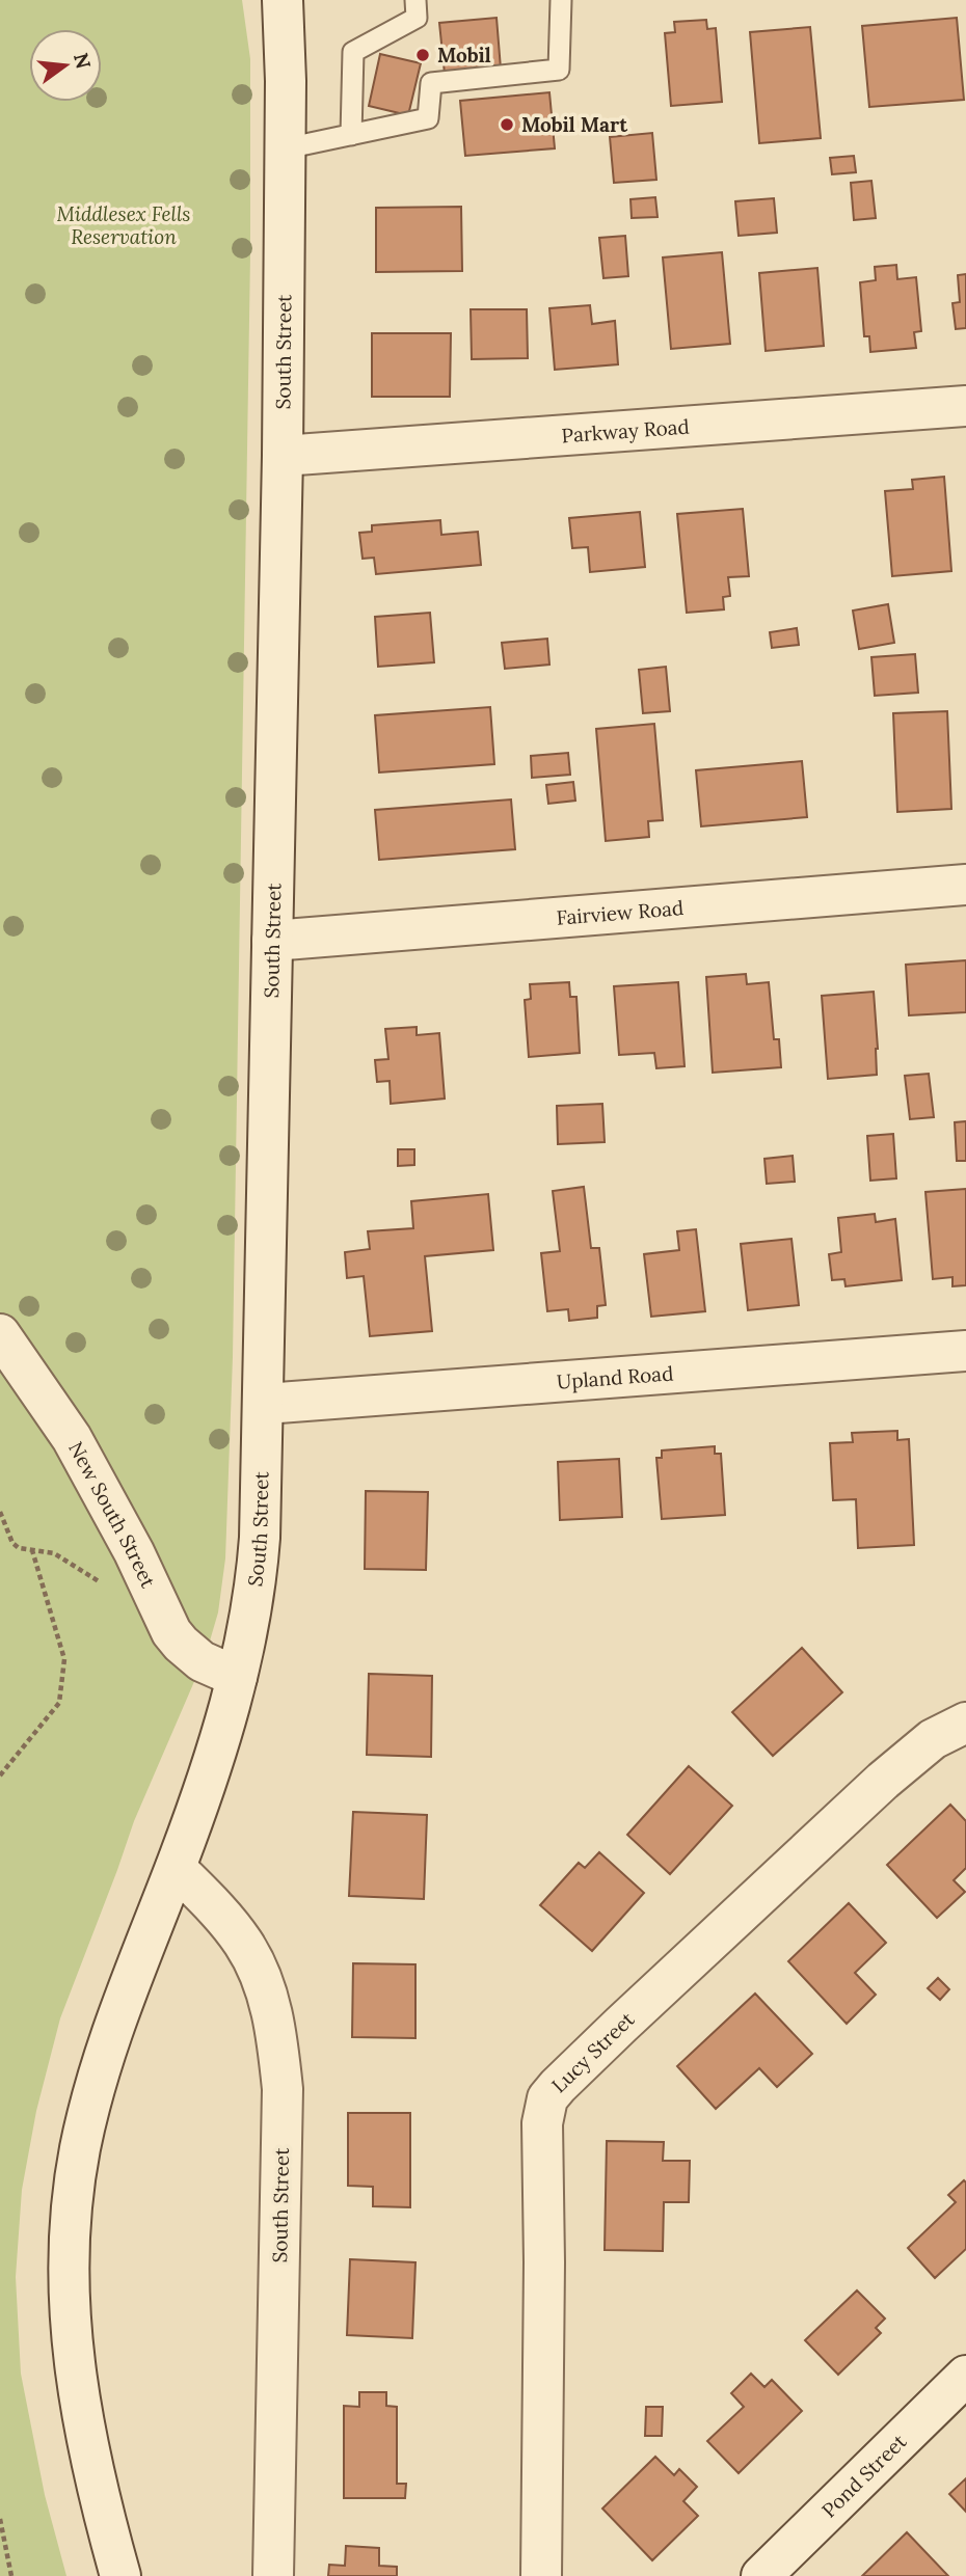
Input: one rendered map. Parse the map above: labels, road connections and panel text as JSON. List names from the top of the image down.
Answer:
{
  "streets": {
    "street": [
      "South Street",
      "Parkway Road",
      "Fairview Road",
      "Upland Road",
      "New South Street",
      "Lucy Street",
      "Pond Street"
    ]
  },
  "crossings": [
    ["South Street", "Parkway Road"],
    ["South Street", "Fairview Road"],
    ["South Street", "Upland Road"],
    ["South Street", "New South Street"]
  ],
  "parks": ["Middlesex Fells Reservation"],
  "places": ["Mobil", "Mobil Mart"],
  "north": "right"
}
